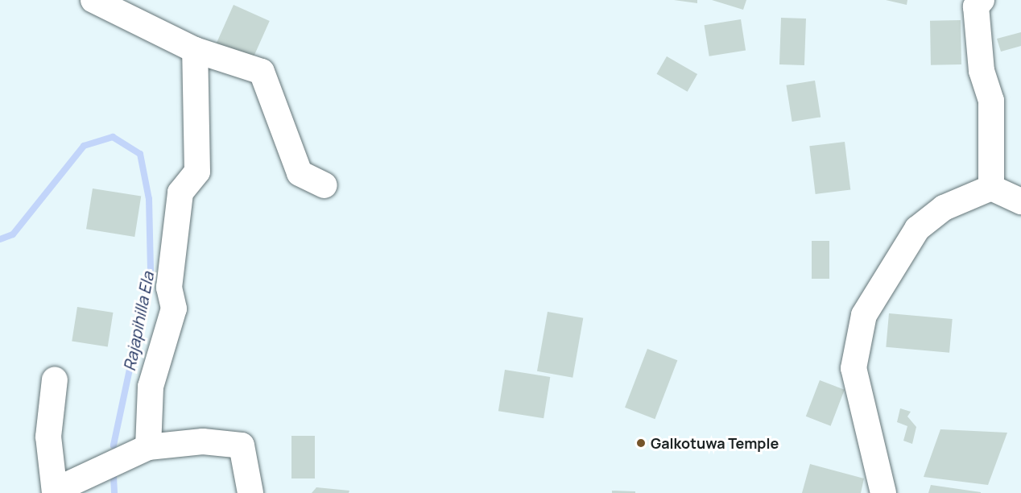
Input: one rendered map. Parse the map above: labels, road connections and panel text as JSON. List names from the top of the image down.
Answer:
{
  "water": ["Rajapihilla Ela"],
  "places": ["Galkotuwa Temple"]
}
